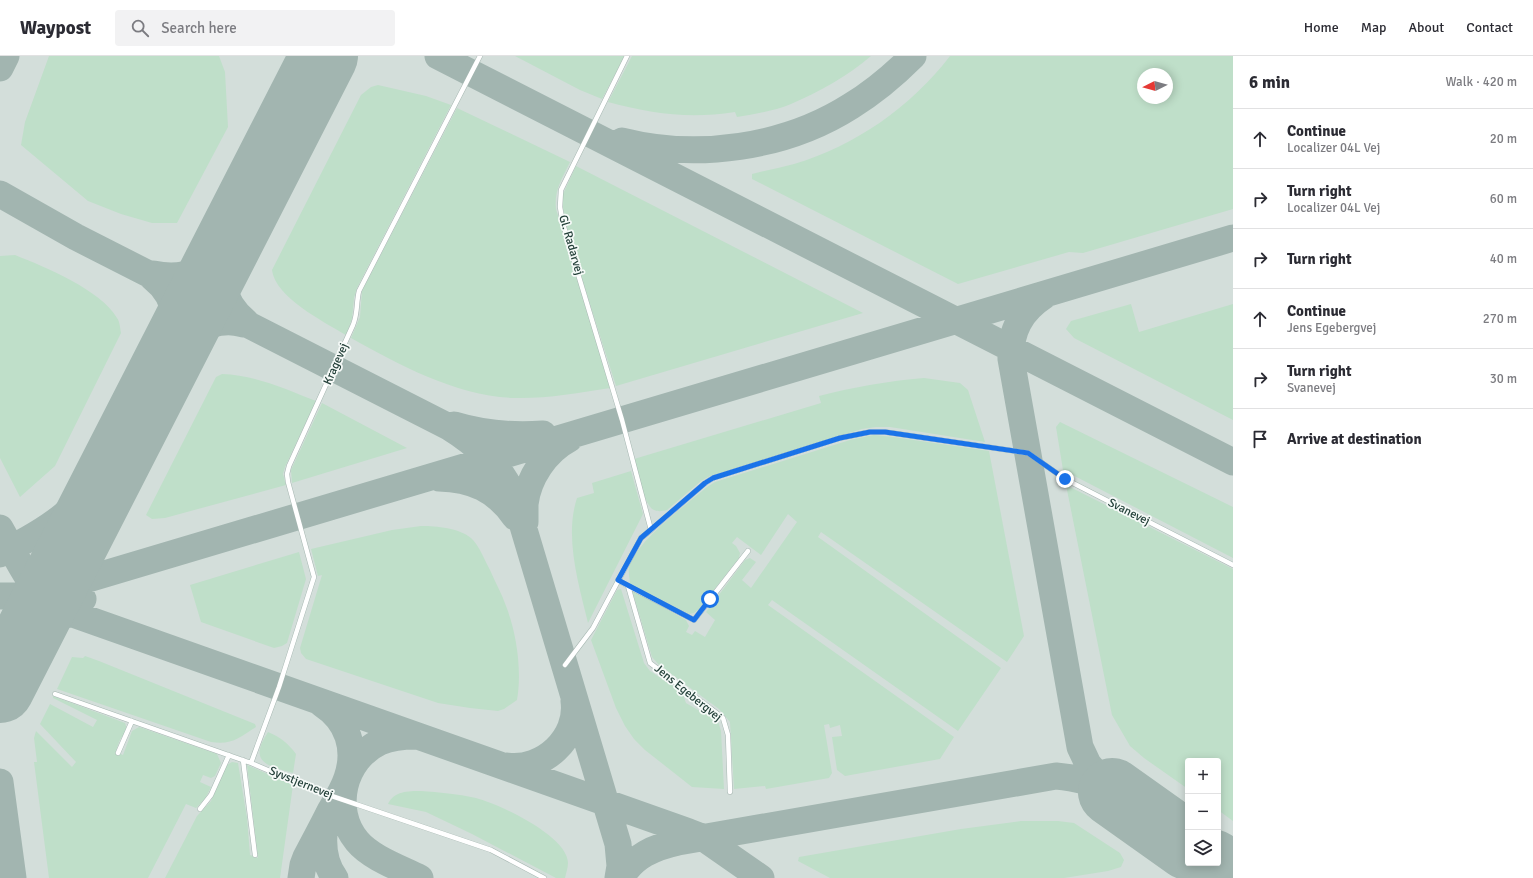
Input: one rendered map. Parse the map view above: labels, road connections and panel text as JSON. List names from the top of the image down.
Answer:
{
  "streets": {
    "lane": [
      "Gl. Radarvej",
      "Kragevej",
      "Svanevej",
      "Jens Egebergvej",
      "Syvstjernevej"
    ]
  },
  "crossings": [
    ["Gl. Radarvej", "Svanevej"],
    ["Kragevej", "Syvstjernevej"]
  ],
  "north": "left",
  "page": {
    "header": "Waypost",
    "search": "Search here",
    "nav": [
      "Home",
      "Map",
      "About",
      "Contact"
    ],
    "heading": ["6 min", "Walk · 420 m"],
    "list": [
      ["Continue", "Localizer 04L Vej", "20 m"],
      ["Turn right", "Localizer 04L Vej", "60 m"],
      ["Turn right", "40 m"],
      ["Continue", "Jens Egebergvej", "270 m"],
      ["Turn right", "Svanevej", "30 m"],
      "Arrive at destination"
    ],
    "map_buttons": ["+", "−"]
  }
}
